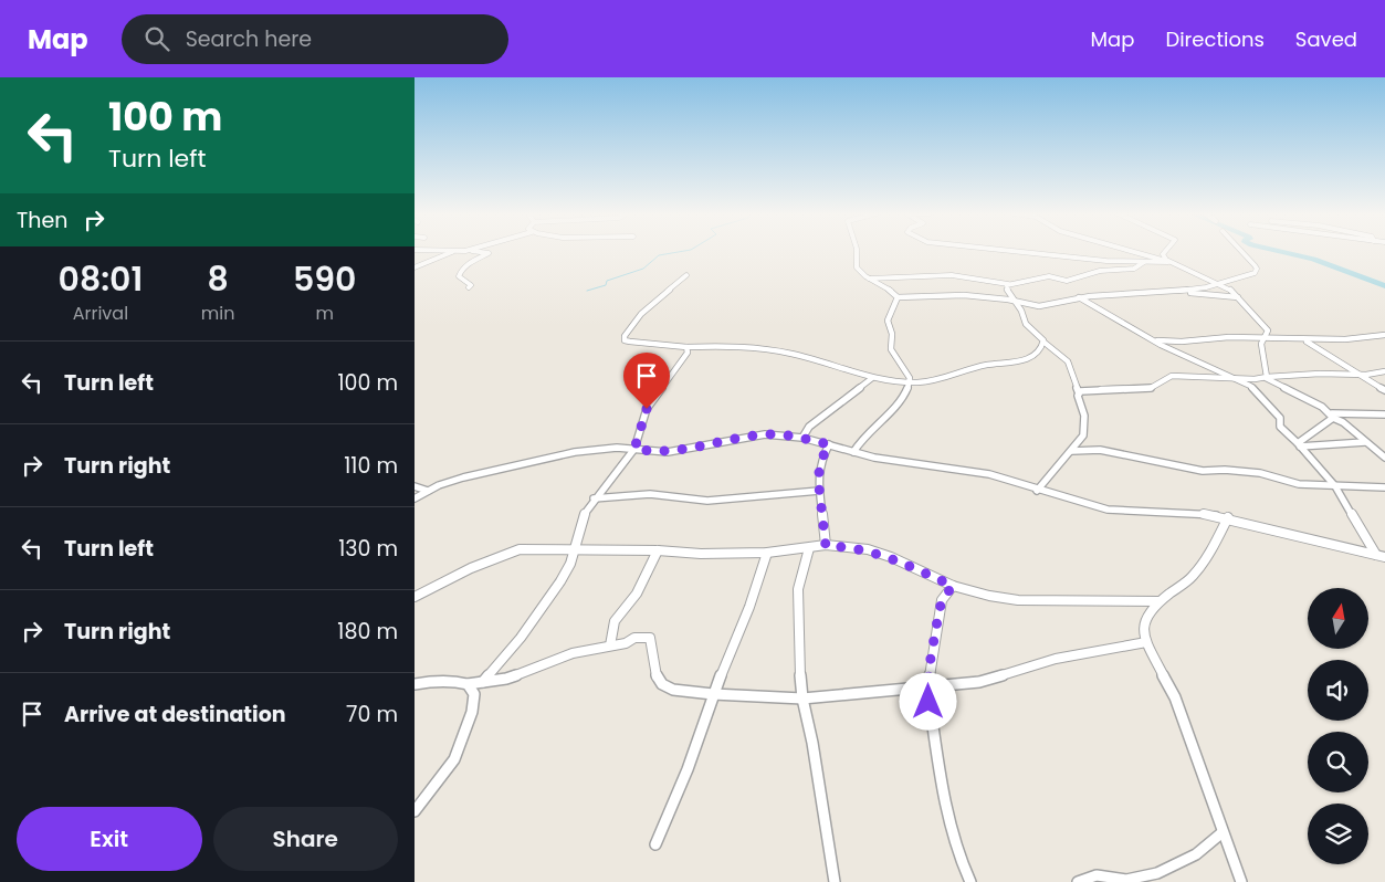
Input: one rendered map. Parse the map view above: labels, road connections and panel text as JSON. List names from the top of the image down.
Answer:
{
  "north": "top",
  "page": {
    "header": "Map",
    "search": "Search here",
    "nav": ["Map", "Directions", "Saved"],
    "turn": ["100 m", "Turn left"],
    "then": "Then",
    "eta": [
      "08:01",
      "Arrival",
      "8",
      "min",
      "590",
      "m"
    ],
    "list": [
      {
        "name": "Turn left",
        "value": "100 m"
      },
      {
        "name": "Turn right",
        "value": "110 m"
      },
      {
        "name": "Turn left",
        "value": "130 m"
      },
      {
        "name": "Turn right",
        "value": "180 m"
      },
      {
        "name": "Arrive at destination",
        "value": "70 m"
      }
    ],
    "buttons": ["Exit", "Share"]
  }
}
